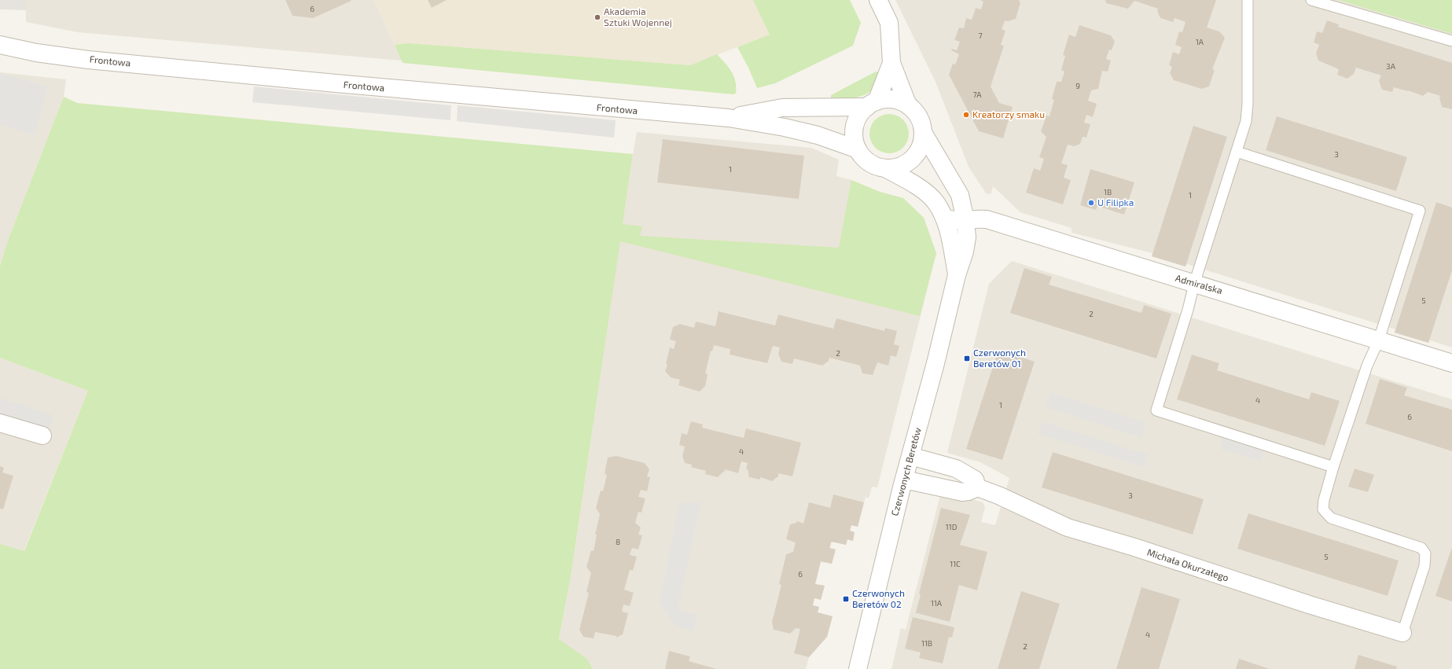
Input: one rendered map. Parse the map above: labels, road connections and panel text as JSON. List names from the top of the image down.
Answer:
{
  "streets": {
    "street": [
      "Frontowa",
      "Admiralska",
      "Czerwonych Beretów",
      "Michała Okurzałego"
    ]
  },
  "crossings": [
    ["Frontowa", "Czerwonych Beretów"],
    ["Admiralska", "Czerwonych Beretów"]
  ],
  "places": {
    "other": ["Akademia Sztuki Wojennej", "Kreatorzy smaku", "U Filipka"],
    "transit": ["Czerwonych Beretów 01", "Czerwonych Beretów 02"]
  },
  "house_numbers": [
    "6",
    "7",
    "1A",
    "3A",
    "9",
    "7A",
    "3",
    "1",
    "1B",
    "1",
    "5",
    "2",
    "2",
    "4",
    "1",
    "6",
    "4",
    "3",
    "11D",
    "8",
    "5",
    "11C",
    "6",
    "11A",
    "4",
    "11B",
    "2"
  ]
}
